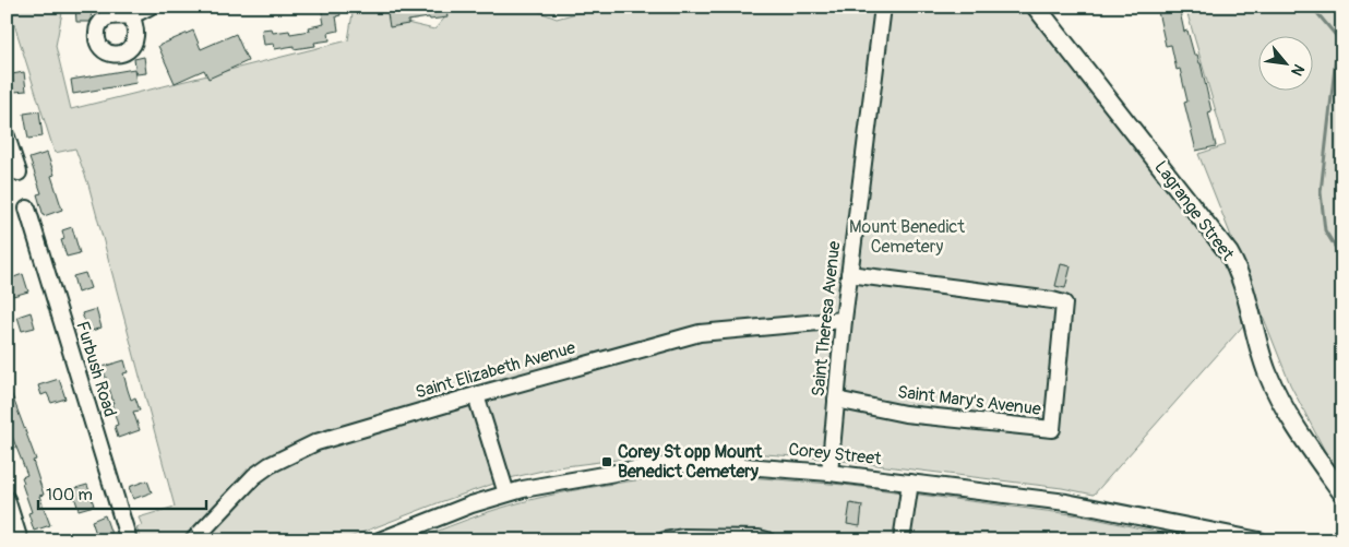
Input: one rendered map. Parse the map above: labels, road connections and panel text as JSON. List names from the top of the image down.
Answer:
{
  "streets": {
    "main road": ["Lagrange Street"],
    "street": [
      "Saint Theresa Avenue",
      "Furbush Road",
      "Saint Elizabeth Avenue",
      "Saint Mary's Avenue",
      "Corey Street"
    ]
  },
  "crossings": [
    ["Saint Theresa Avenue", "Saint Elizabeth Avenue"],
    ["Saint Theresa Avenue", "Saint Mary's Avenue"],
    ["Saint Theresa Avenue", "Corey Street"]
  ],
  "parks": ["Mount Benedict Cemetery"],
  "places": {
    "transit": ["Corey St opp Mount Benedict Cemetery"]
  },
  "scale_bar": "100 m",
  "north": "bottom right"
}
